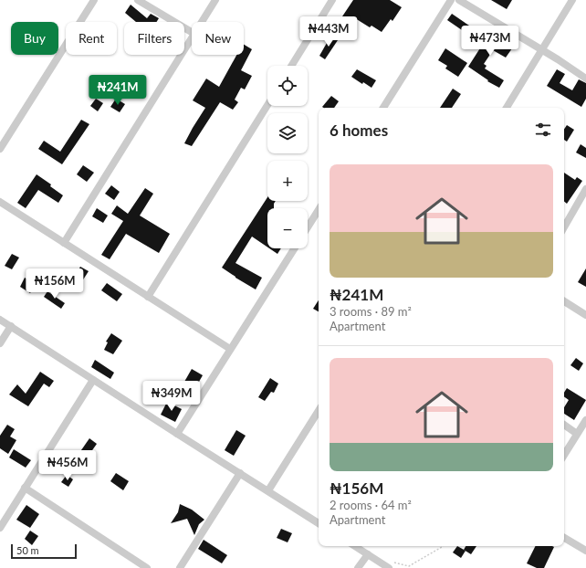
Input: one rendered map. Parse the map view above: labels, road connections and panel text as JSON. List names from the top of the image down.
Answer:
{
  "scale_bar": "50 m",
  "page": {
    "price": [
      "₦443M",
      "₦473M",
      "₦241M",
      "₦156M",
      "₦349M",
      "₦456M"
    ],
    "chip": [
      "Buy",
      "Rent",
      "Filters",
      "New"
    ],
    "map_buttons": ["+", "−"],
    "heading": "6 homes",
    "list": [
      {
        "name": "₦241M",
        "note": "3 rooms · 89 m² · Apartment"
      },
      {
        "name": "₦156M",
        "note": "2 rooms · 64 m² · Apartment"
      }
    ],
    "scale": "50 m"
  }
}
